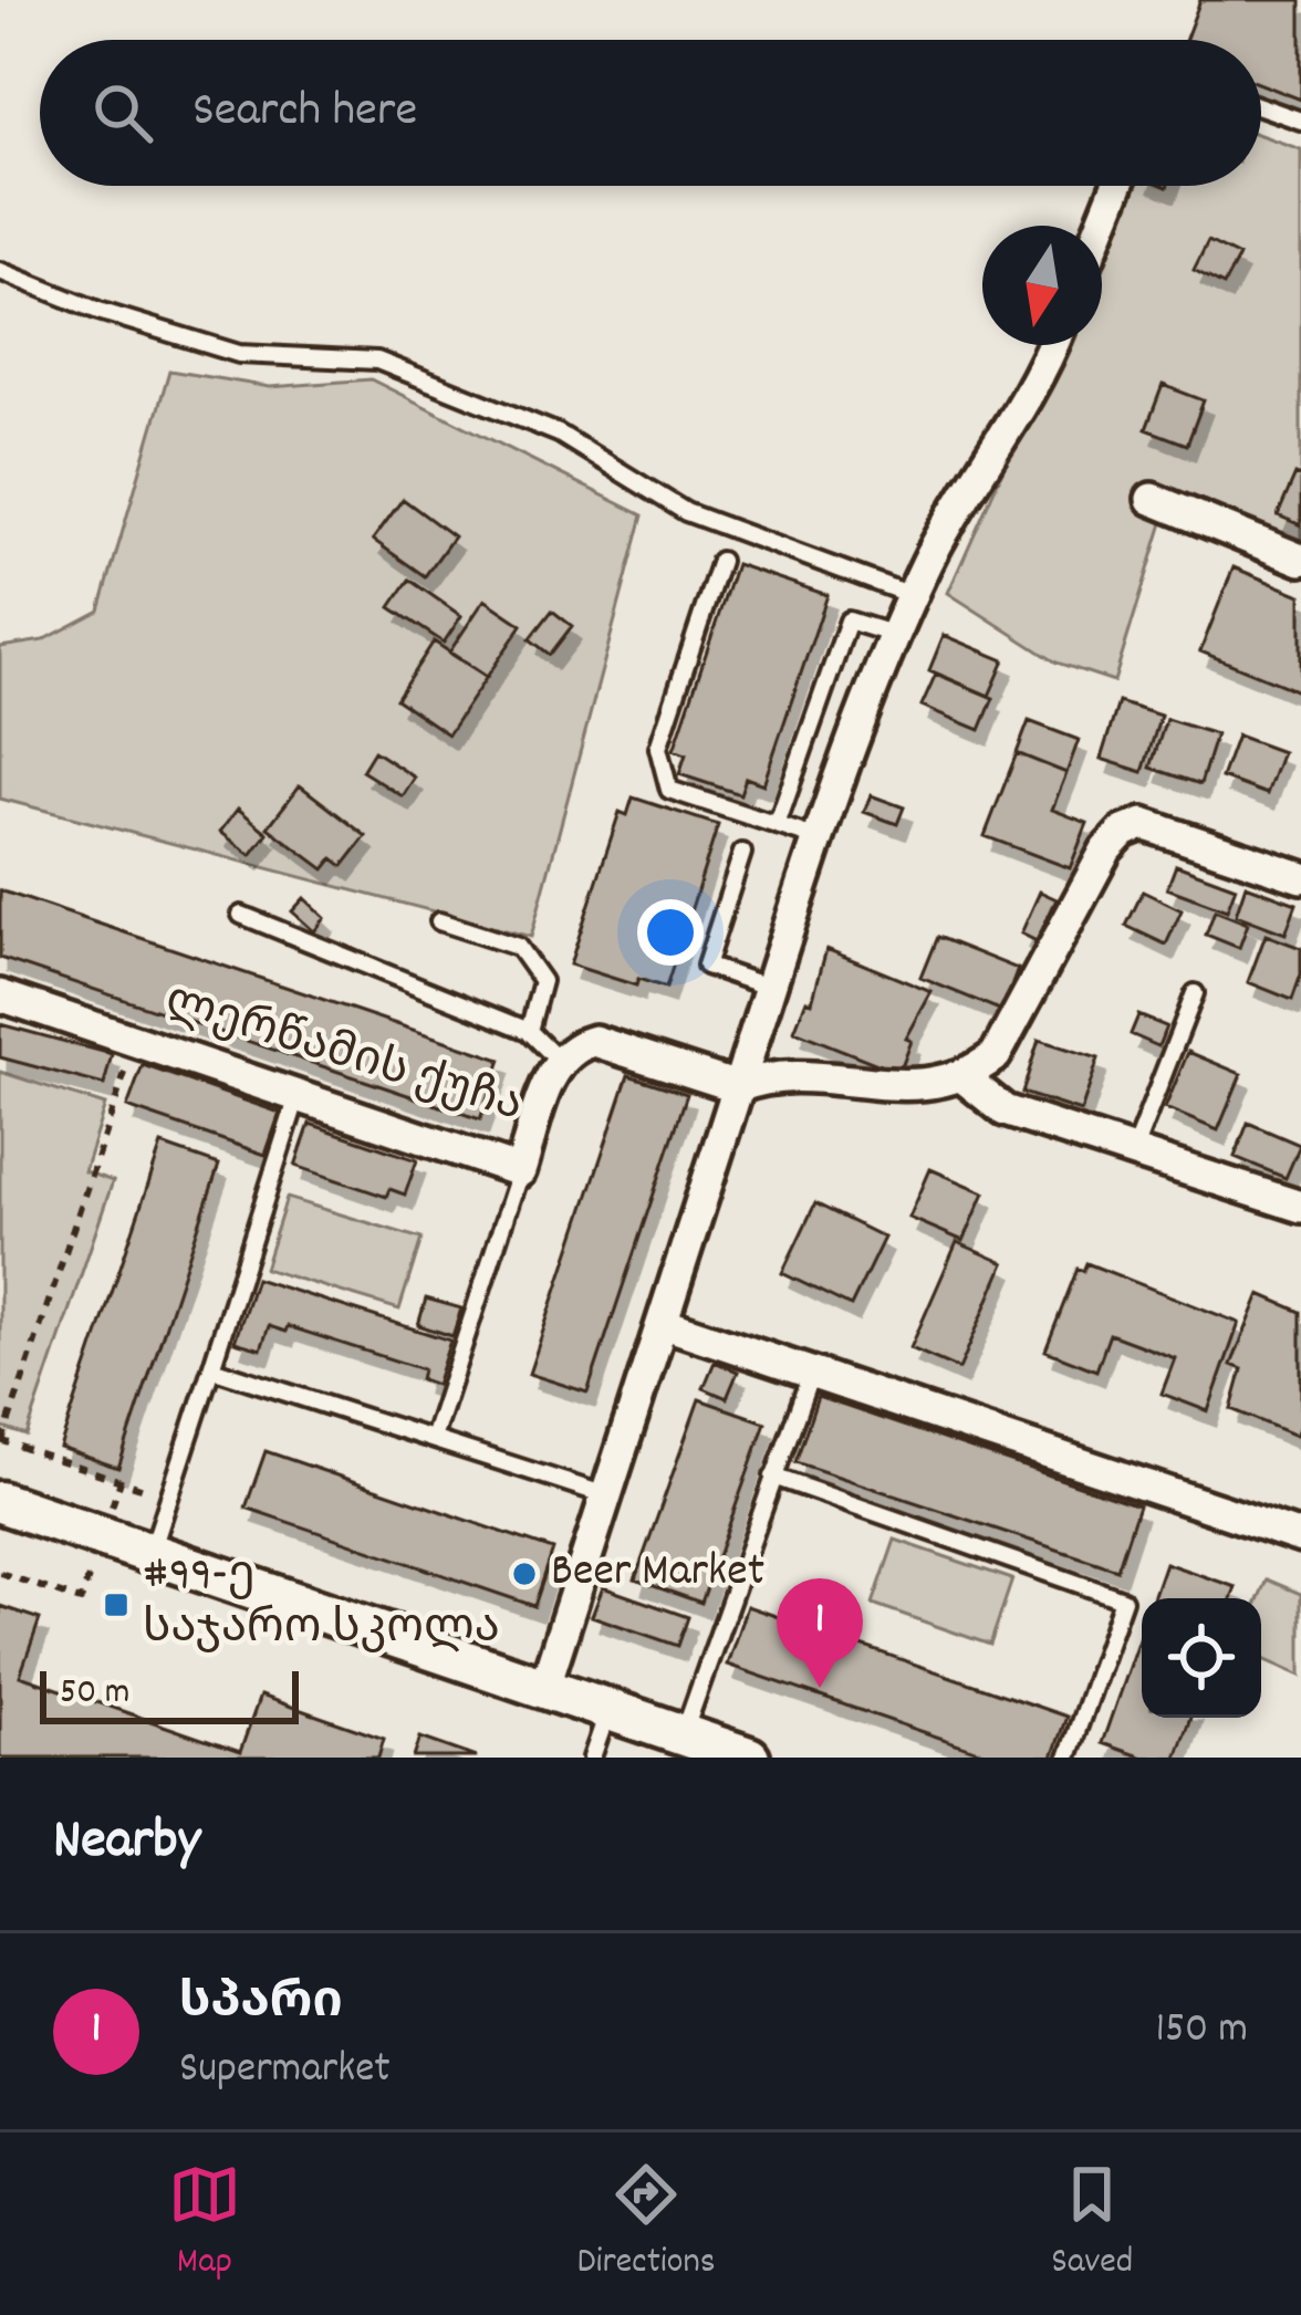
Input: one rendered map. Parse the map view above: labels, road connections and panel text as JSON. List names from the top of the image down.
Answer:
{
  "streets": {
    "street": ["ლერწამის ქუჩა"]
  },
  "places": {
    "other": ["Beer Market"],
    "transit": ["#99-ე საჯარო სკოლა"]
  },
  "scale_bar": "50 m",
  "north": "bottom",
  "page": {
    "search": "Search here",
    "pins": "1",
    "scale": "50 m",
    "heading": "Nearby",
    "list": [
      {
        "mark": "1",
        "name": "სპარი",
        "note": "Supermarket",
        "value": "150 m"
      }
    ],
    "nav": ["Map", "Directions", "Saved"]
  }
}
